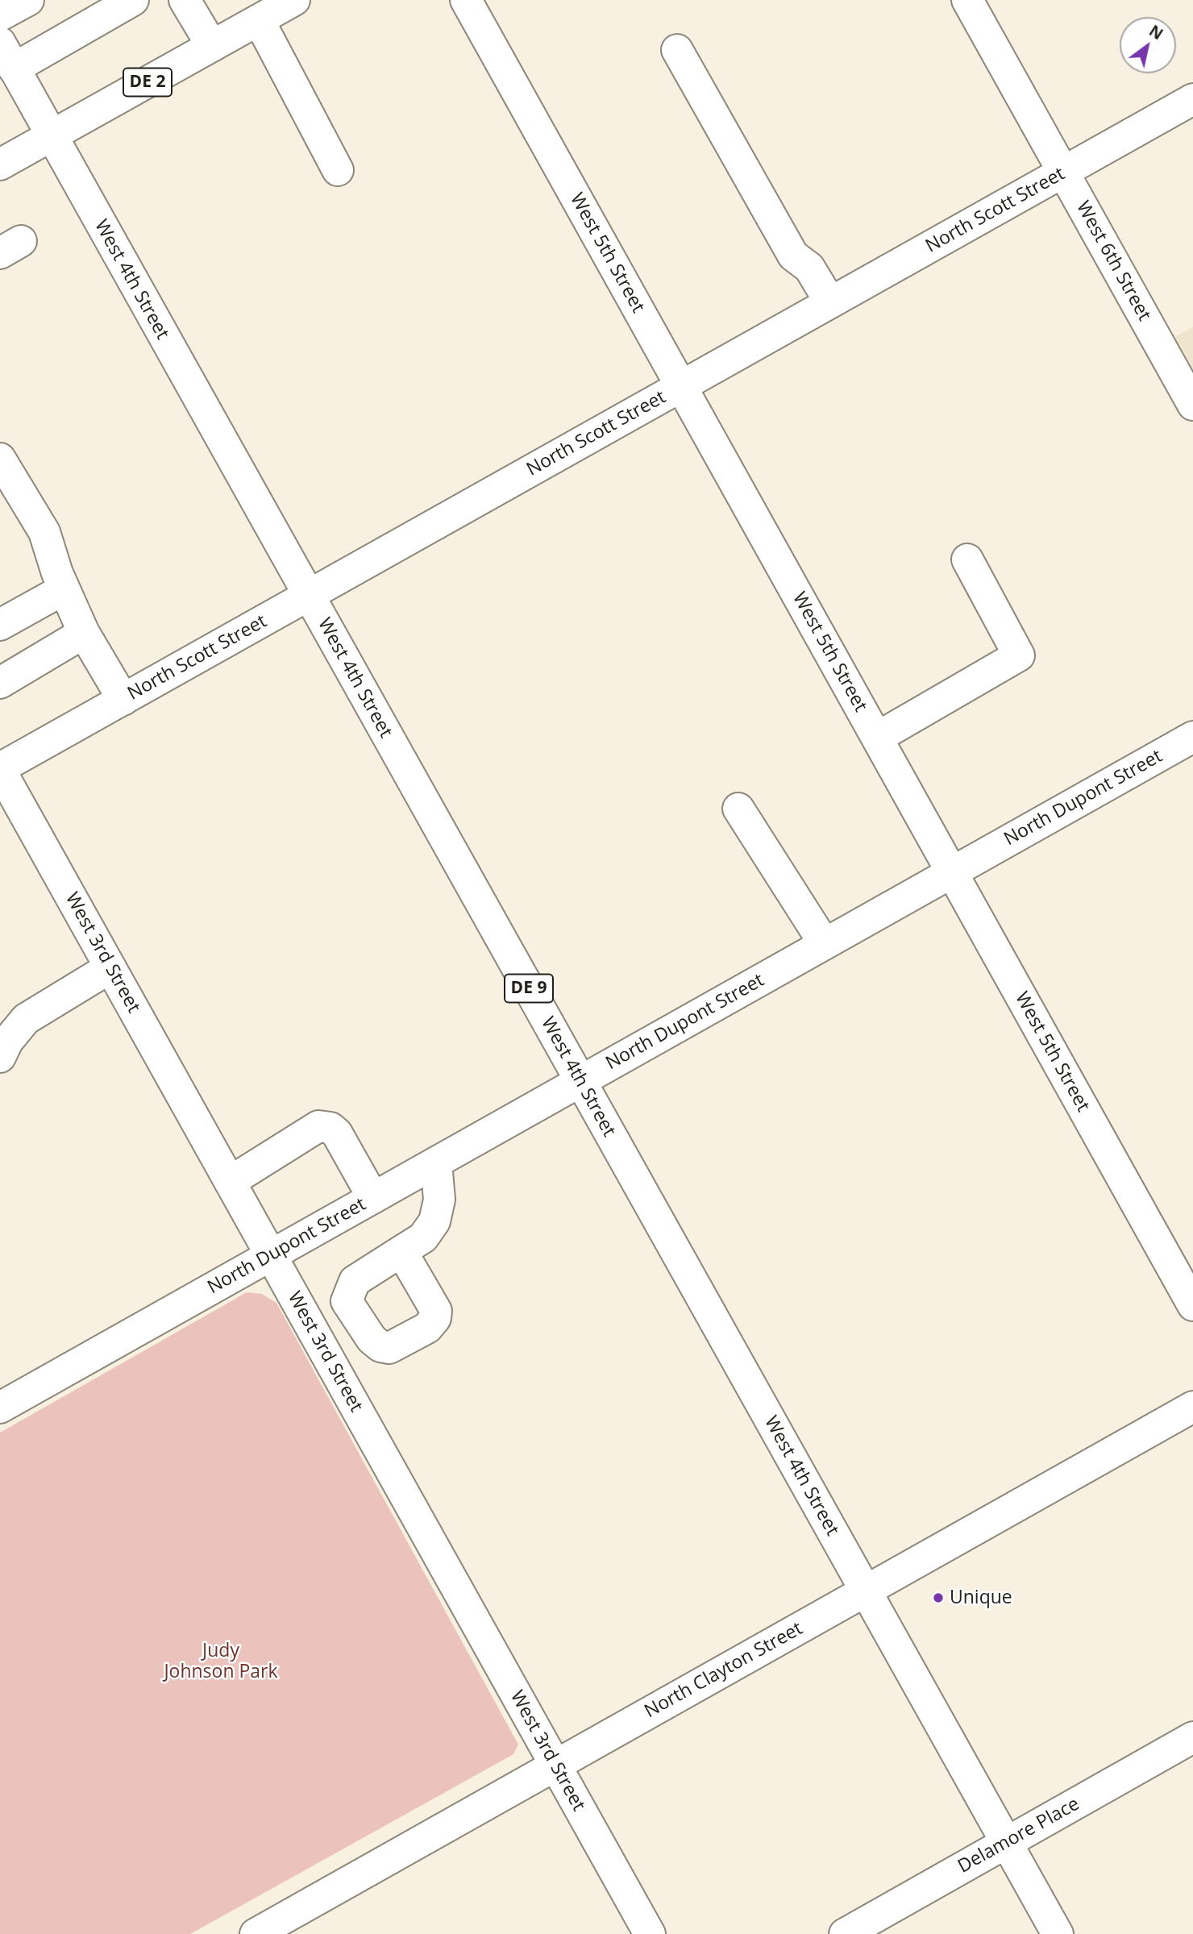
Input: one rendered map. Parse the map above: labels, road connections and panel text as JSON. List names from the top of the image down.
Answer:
{
  "streets": {
    "street": [
      "DE 2",
      "North Scott Street",
      "West 5th Street",
      "West 6th Street",
      "West 4th Street",
      "North Dupont Street",
      "West 3rd Street",
      "DE 9",
      "North Clayton Street",
      "Delamore Place"
    ]
  },
  "crossings": [
    ["DE 2", "West 4th Street"],
    ["North Scott Street", "West 5th Street"],
    ["North Scott Street", "West 6th Street"],
    ["North Scott Street", "West 4th Street"],
    ["North Scott Street", "West 3rd Street"],
    ["West 5th Street", "North Dupont Street"],
    ["West 4th Street", "North Dupont Street"],
    ["West 4th Street", "North Clayton Street"],
    ["West 4th Street", "Delamore Place"],
    ["North Dupont Street", "West 3rd Street"],
    ["West 3rd Street", "North Clayton Street"]
  ],
  "parks": ["Judy Johnson Park"],
  "places": ["Unique"],
  "north": "top right"
}
